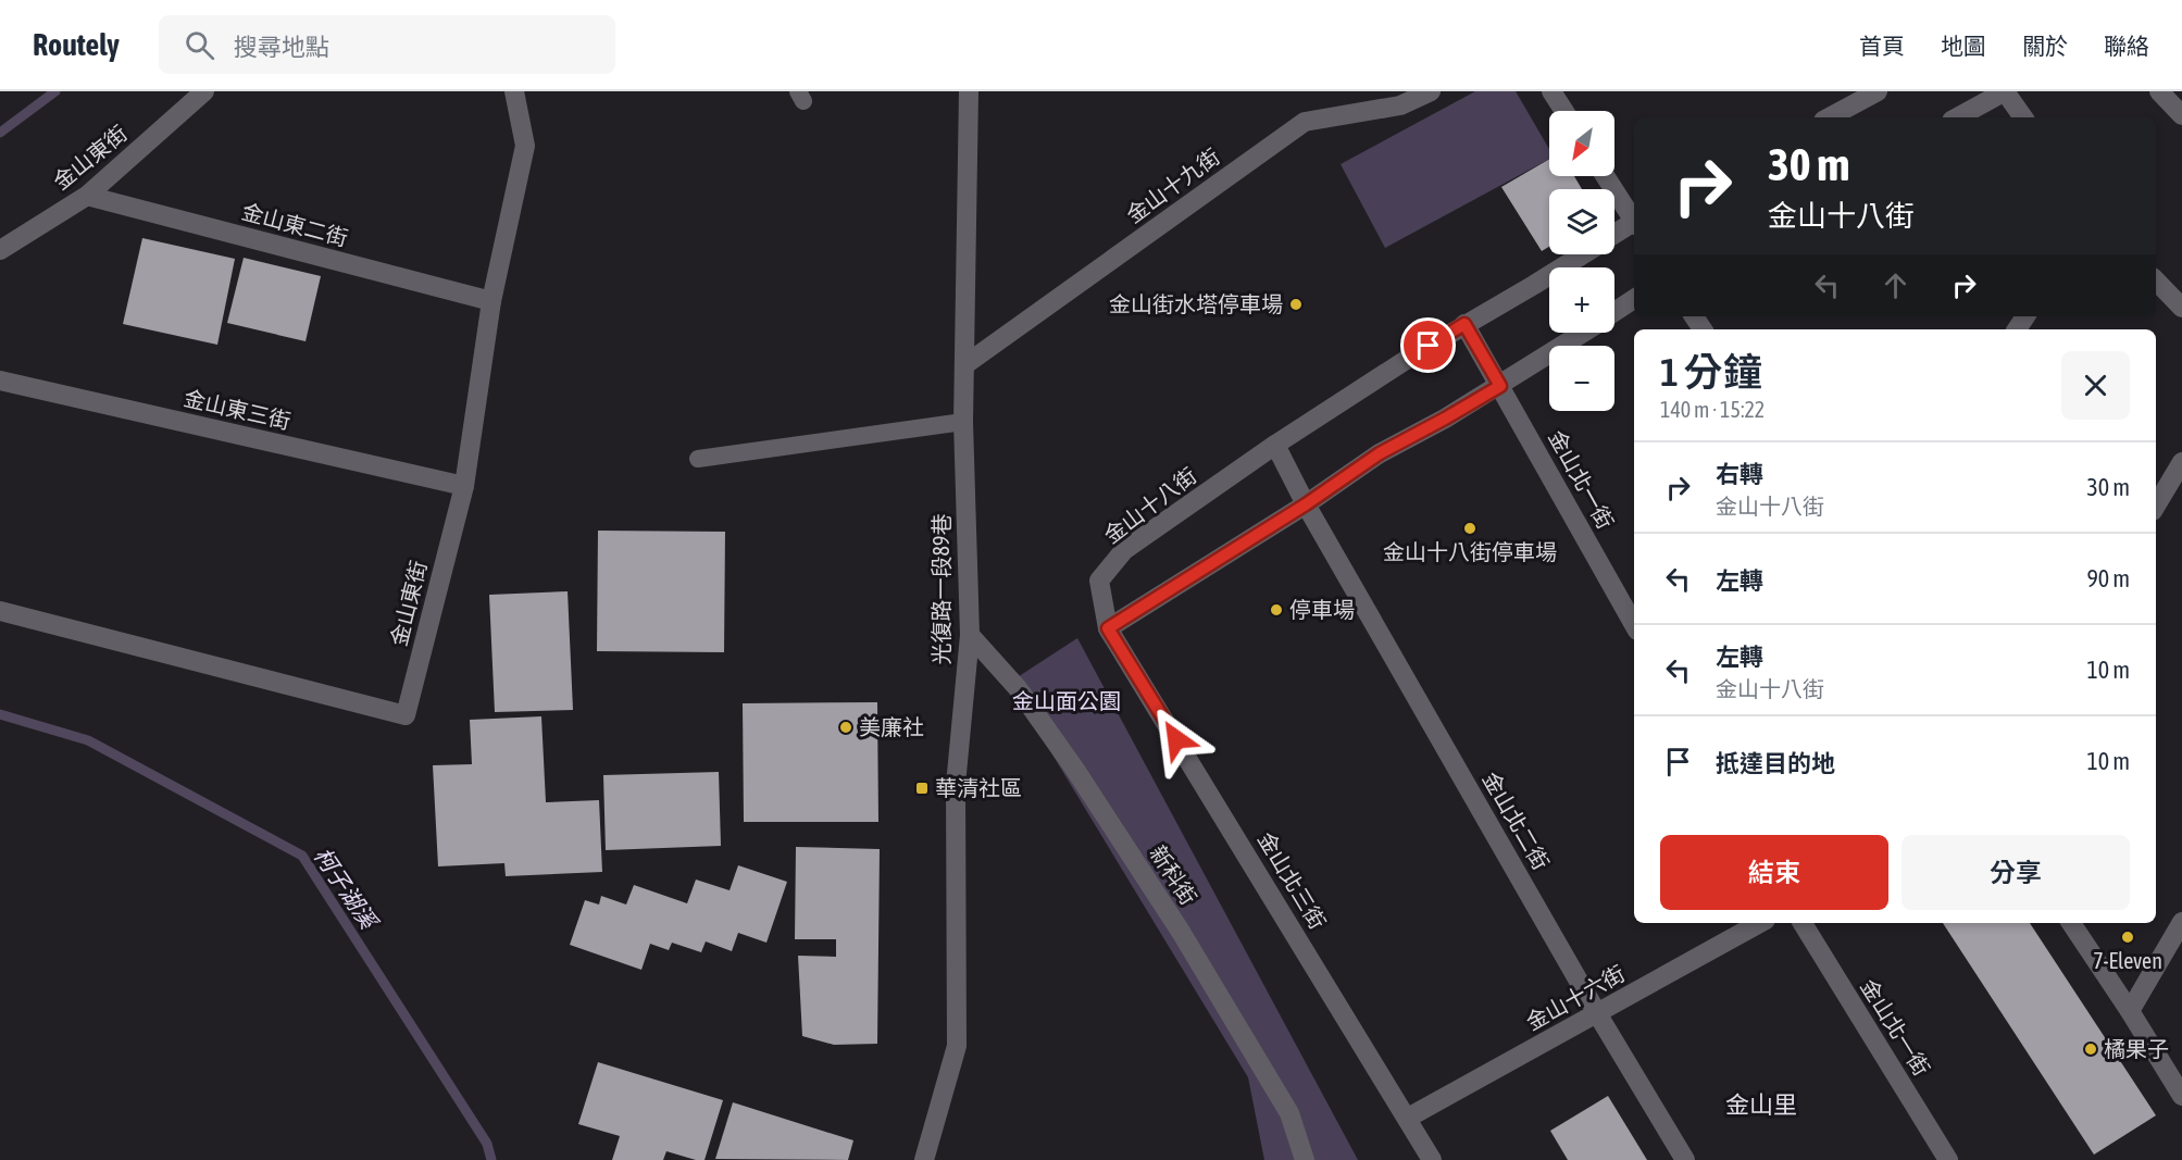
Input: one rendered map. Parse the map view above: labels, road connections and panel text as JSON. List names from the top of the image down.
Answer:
{
  "streets": {
    "street": [
      "金山東街",
      "金山十九街",
      "金山東二街",
      "金山東三街",
      "金山北一街",
      "金山十八街",
      "光復路一段89巷",
      "金山北二街",
      "新科街",
      "金山北三街",
      "金山十六街"
    ]
  },
  "crossings": [
    ["金山東街", "金山東二街"],
    ["金山東街", "金山東三街"],
    ["金山十九街", "光復路一段89巷"],
    ["金山北一街", "金山十八街"],
    ["金山十八街", "金山北二街"],
    ["金山十八街", "金山北三街"],
    ["光復路一段89巷", "新科街"],
    ["金山北二街", "金山十六街"],
    ["金山北三街", "金山十六街"]
  ],
  "districts": ["金山里"],
  "water": ["柯子湖溪"],
  "parks": ["金山面公園"],
  "places": {
    "other": [
      "金山街水塔停車場",
      "金山十八街停車場",
      "停車場",
      "美廉社",
      "7-Eleven",
      "橘果子"
    ],
    "transit": ["華清社區"]
  },
  "north": "bottom left",
  "page": {
    "header": "Routely",
    "search": "搜尋地點",
    "nav": [
      "首頁",
      "地圖",
      "關於",
      "聯絡"
    ],
    "map_buttons": ["+", "−"],
    "turn": ["30 m", "金山十八街"],
    "heading": ["1 分鐘", "140 m · 15:22"],
    "list": [
      {
        "name": "右轉",
        "note": "金山十八街",
        "value": "30 m"
      },
      {
        "name": "左轉",
        "value": "90 m"
      },
      {
        "name": "左轉",
        "note": "金山十八街",
        "value": "10 m"
      },
      {
        "name": "抵達目的地",
        "value": "10 m"
      }
    ],
    "buttons": ["結束", "分享"]
  }
}
